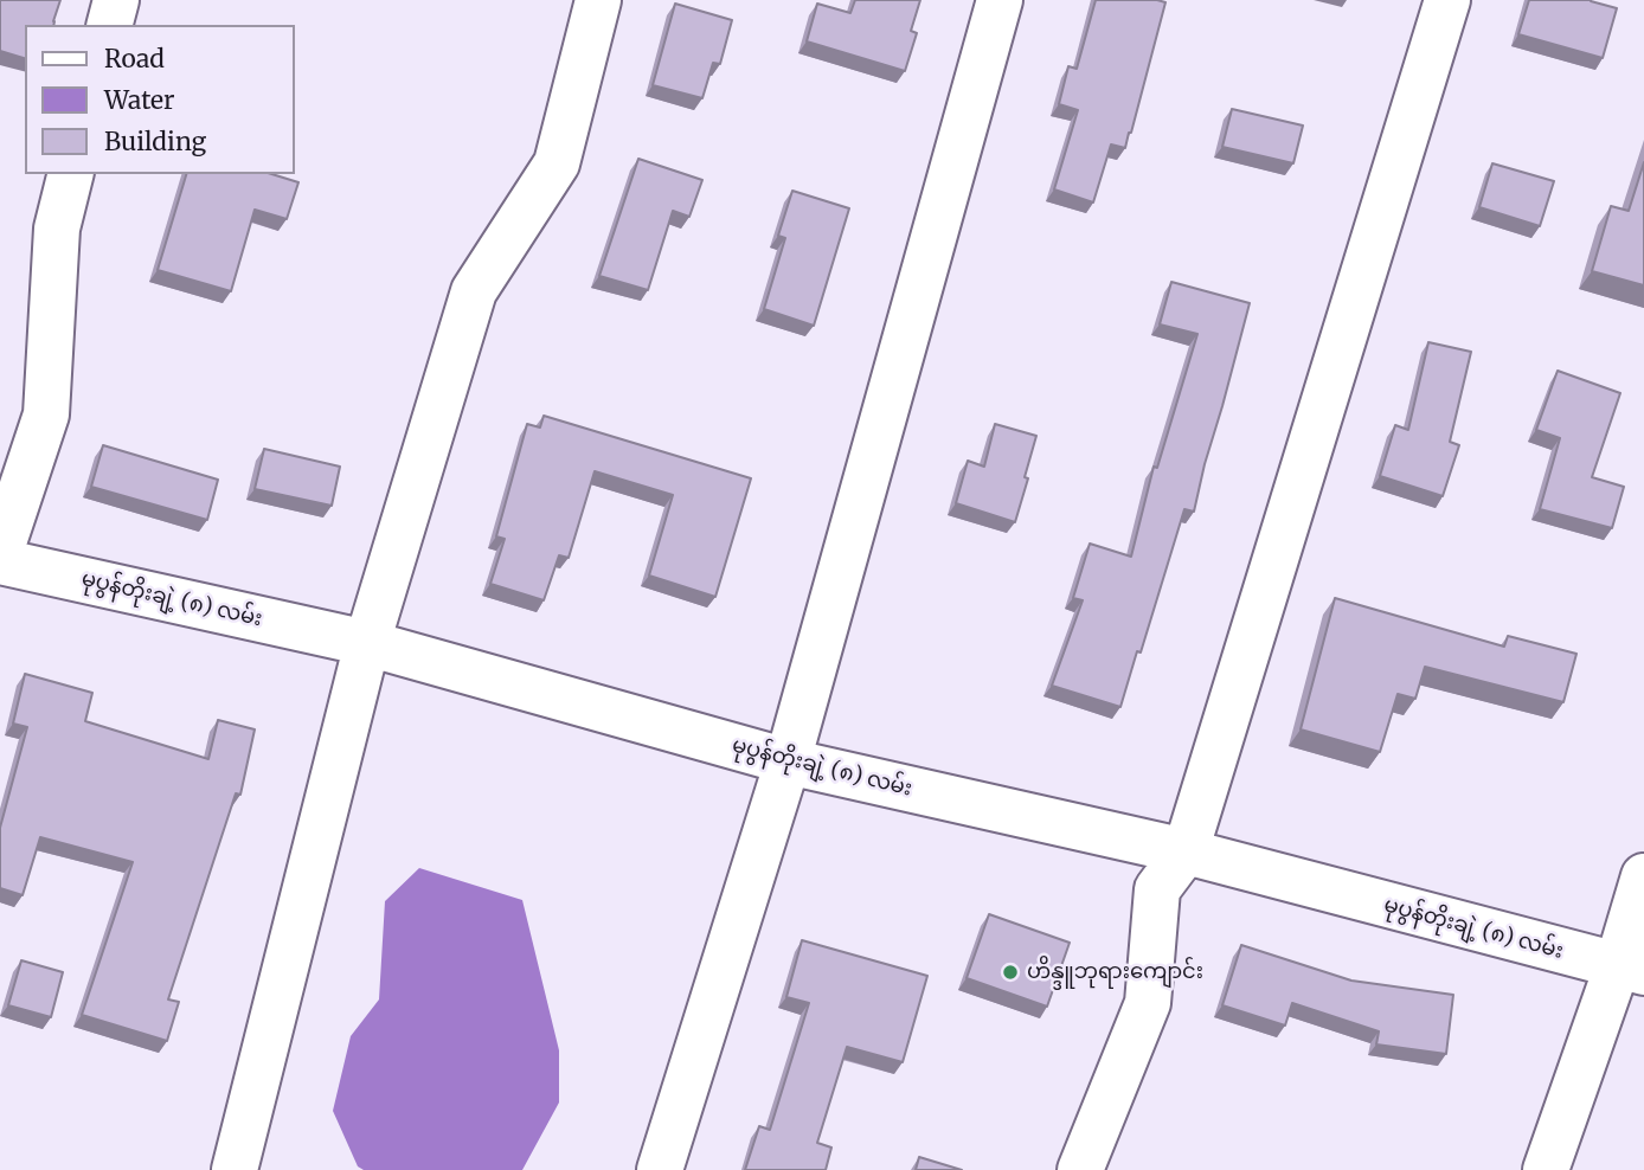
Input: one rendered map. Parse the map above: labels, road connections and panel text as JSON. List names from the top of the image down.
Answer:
{
  "streets": {
    "street": ["မုပွန်တိုးချဲ့ (၈) လမ်း"]
  },
  "places": ["ဟိန္ဒူဘုရားကျောင်း"],
  "legend": ["Road", "Water", "Building"]
}
